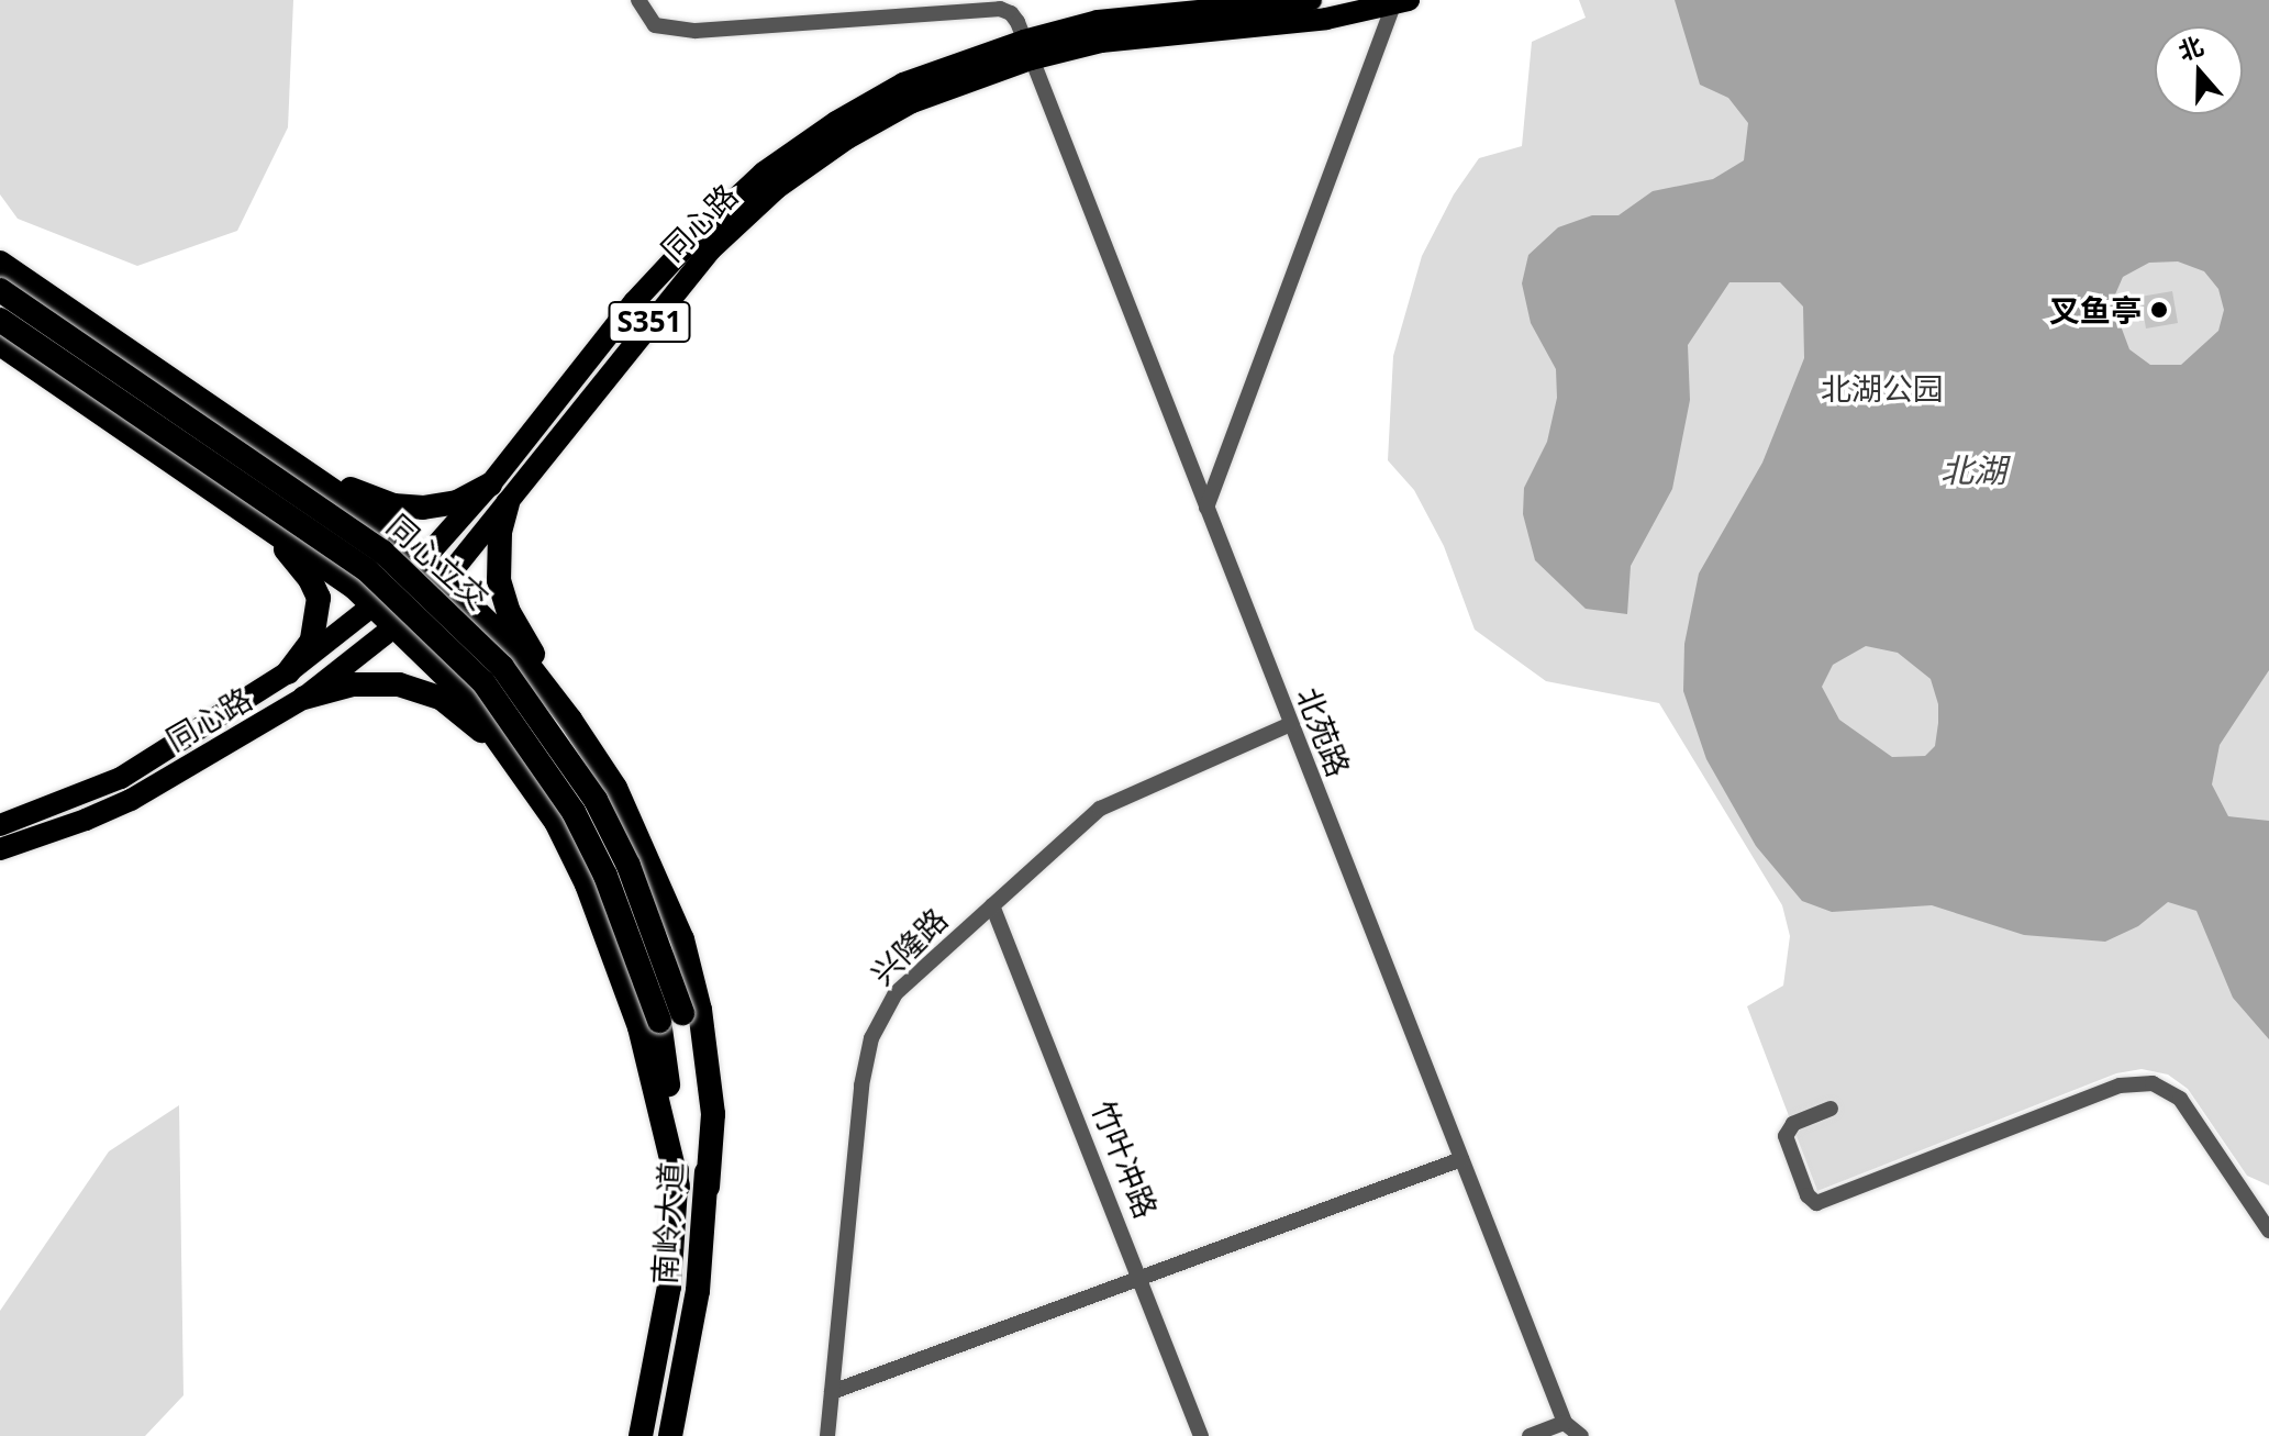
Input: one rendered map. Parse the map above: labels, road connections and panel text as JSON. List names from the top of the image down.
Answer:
{
  "streets": {
    "highway": ["同心立交", "南岭大道"],
    "main road": ["同心路", "S351"],
    "street": ["北苑路", "兴隆路", "竹叶冲路"]
  },
  "crossings": [
    ["同心路", "北苑路"],
    ["同心立交", "南岭大道"],
    ["北苑路", "兴隆路"],
    ["兴隆路", "竹叶冲路"]
  ],
  "water": ["北湖"],
  "parks": ["北湖公园"],
  "places": ["叉鱼亭"],
  "north": "top"
}
